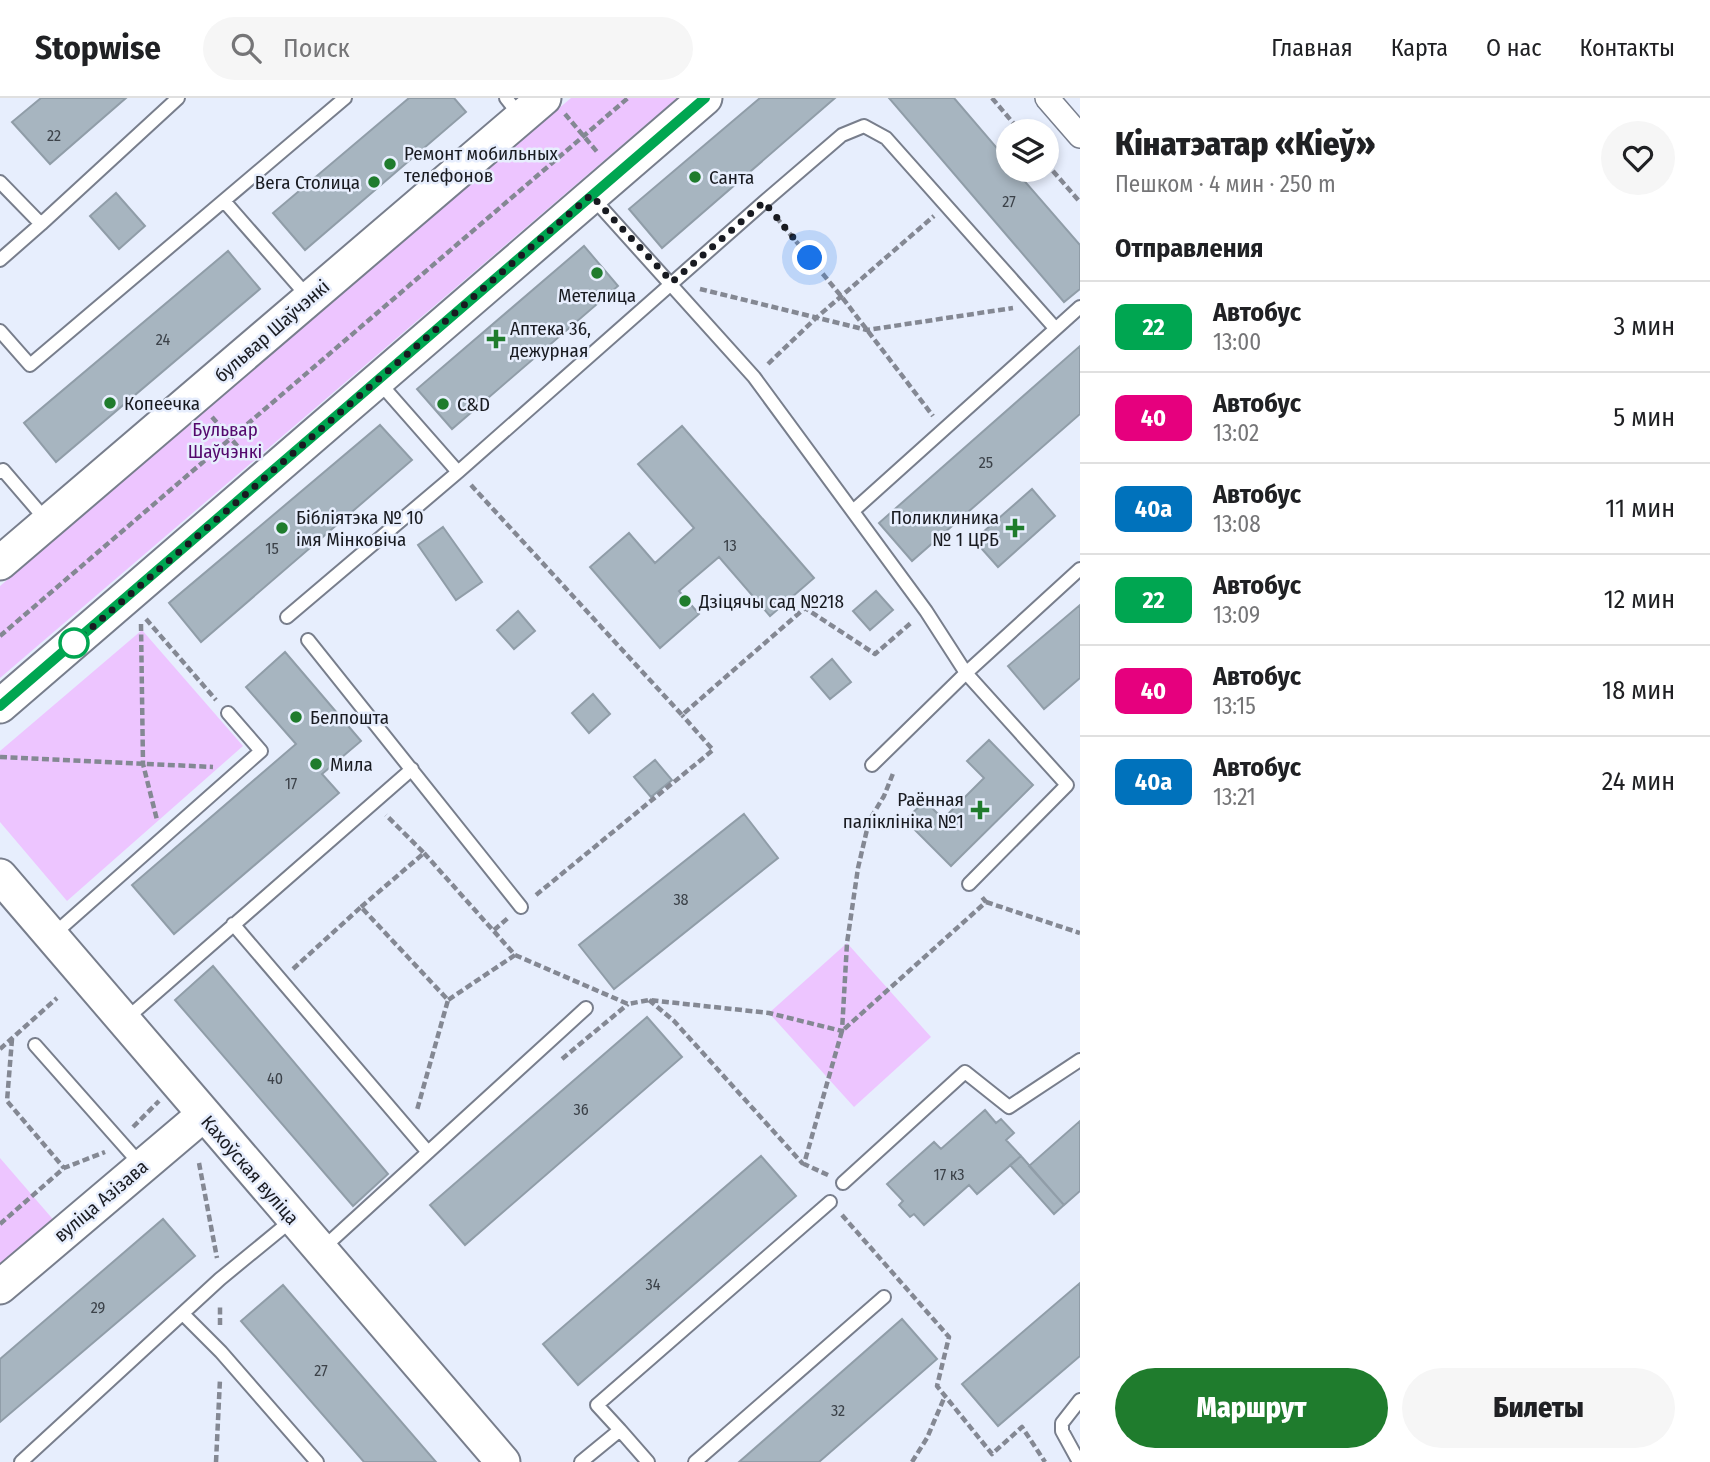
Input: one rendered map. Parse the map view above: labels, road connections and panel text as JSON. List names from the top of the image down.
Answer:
{
  "streets": {
    "main road": ["бульвар Шаўчэнкі", "Кахоўская вуліца", "вуліца Азізава"]
  },
  "crossings": [
    ["Кахоўская вуліца", "вуліца Азізава"]
  ],
  "parks": ["Бульвар Шаўчэнкі"],
  "places": {
    "other": [
      "Ремонт мобильных телефонов",
      "Санта",
      "Вега Столица",
      "Метелица",
      "Копеечка",
      "C&D",
      "Бібліятэка № 10 імя Мінковіча",
      "Дзіцячы сад №218",
      "Белпошта",
      "Мила"
    ],
    "health": ["Аптека 36, дежурная", "Поликлиника № 1 ЦРБ", "Раённая паліклініка №1"]
  },
  "lines": ["bus line 22"],
  "house_numbers": [
    "22",
    "27",
    "24",
    "25",
    "13",
    "15",
    "17",
    "38",
    "40",
    "36",
    "17 к3",
    "34",
    "29",
    "27",
    "32"
  ],
  "page": {
    "header": "Stopwise",
    "search": "Поиск",
    "nav": [
      "Главная",
      "Карта",
      "О нас",
      "Контакты"
    ],
    "heading": [
      ["Кінатэатар «Кіеў»", "Пешком · 4 мин · 250 m"],
      "Отправления"
    ],
    "list": [
      {
        "mark": "22",
        "name": "Автобус",
        "note": "13:00",
        "value": "3 мин"
      },
      {
        "mark": "40",
        "name": "Автобус",
        "note": "13:02",
        "value": "5 мин"
      },
      {
        "mark": "40а",
        "name": "Автобус",
        "note": "13:08",
        "value": "11 мин"
      },
      {
        "mark": "22",
        "name": "Автобус",
        "note": "13:09",
        "value": "12 мин"
      },
      {
        "mark": "40",
        "name": "Автобус",
        "note": "13:15",
        "value": "18 мин"
      },
      {
        "mark": "40а",
        "name": "Автобус",
        "note": "13:21",
        "value": "24 мин"
      }
    ],
    "buttons": ["Маршрут", "Билеты"]
  }
}
